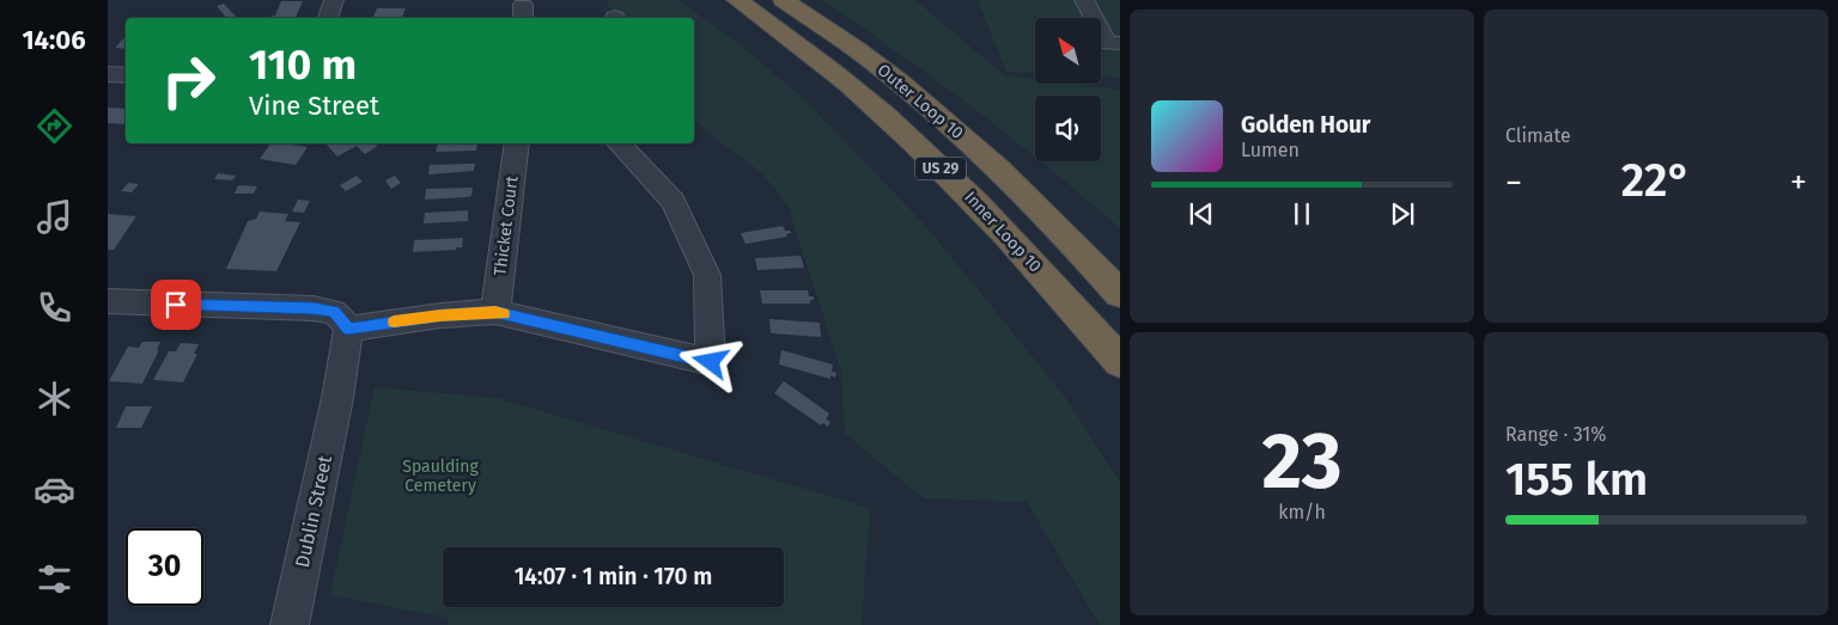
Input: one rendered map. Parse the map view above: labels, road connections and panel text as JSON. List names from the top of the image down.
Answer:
{
  "streets": {
    "highway": ["Outer Loop 10", "US 29", "Inner Loop 10"],
    "street": ["Thicket Court", "Dublin Street"]
  },
  "parks": ["Spaulding Cemetery"],
  "north": "top left",
  "page": {
    "tabs": "14:06",
    "tile": [
      "Climate",
      ["23", "km/h"],
      ["Range · 31%", "155 km"]
    ],
    "turn": ["110 m", "Vine Street"],
    "song": ["Golden Hour", "Lumen"],
    "heat": ["−", "22°", "+"],
    "limit": "30",
    "trip": "14:07 · 1 min · 170 m"
  }
}
